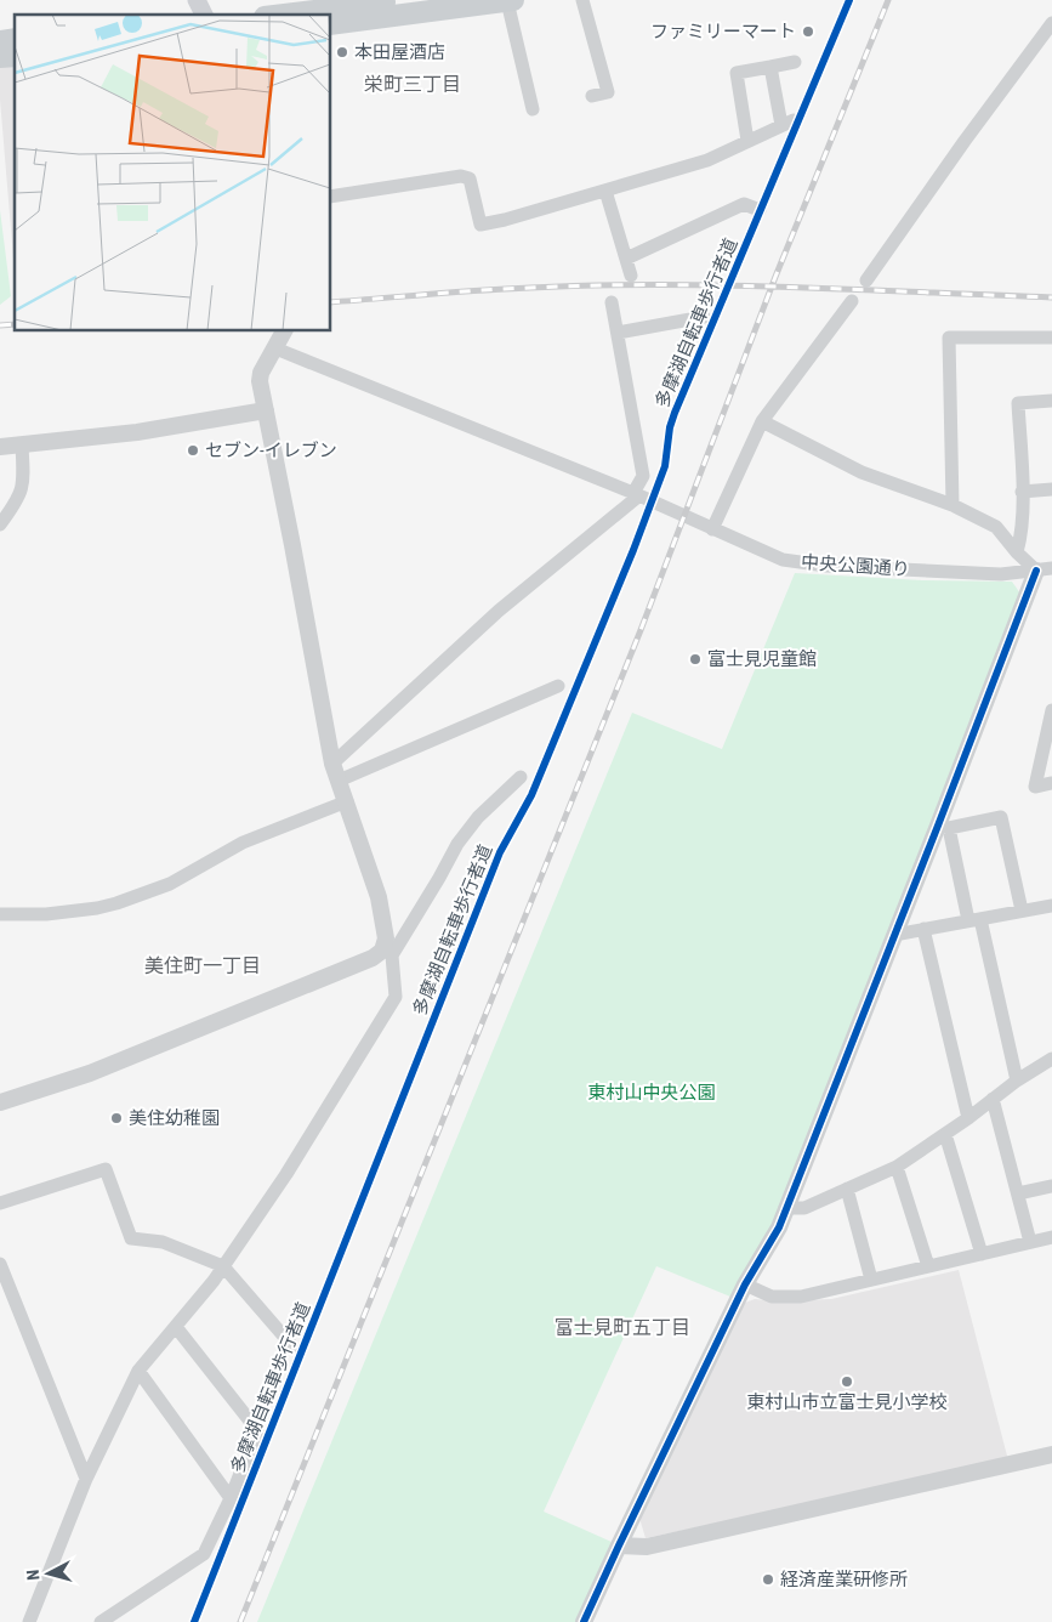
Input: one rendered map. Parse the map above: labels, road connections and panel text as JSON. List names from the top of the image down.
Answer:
{
  "streets": {
    "street": ["中央公園通り"],
    "cycle path": ["多摩湖自転車歩行者道"]
  },
  "districts": ["栄町三丁目", "美住町一丁目", "富士見町五丁目"],
  "parks": ["東村山中央公園"],
  "places": [
    "ファミリーマート",
    "本田屋酒店",
    "セブン-イレブン",
    "富士見児童館",
    "美住幼稚園",
    "東村山市立富士見小学校",
    "経済産業研修所"
  ],
  "north": "left"
}
